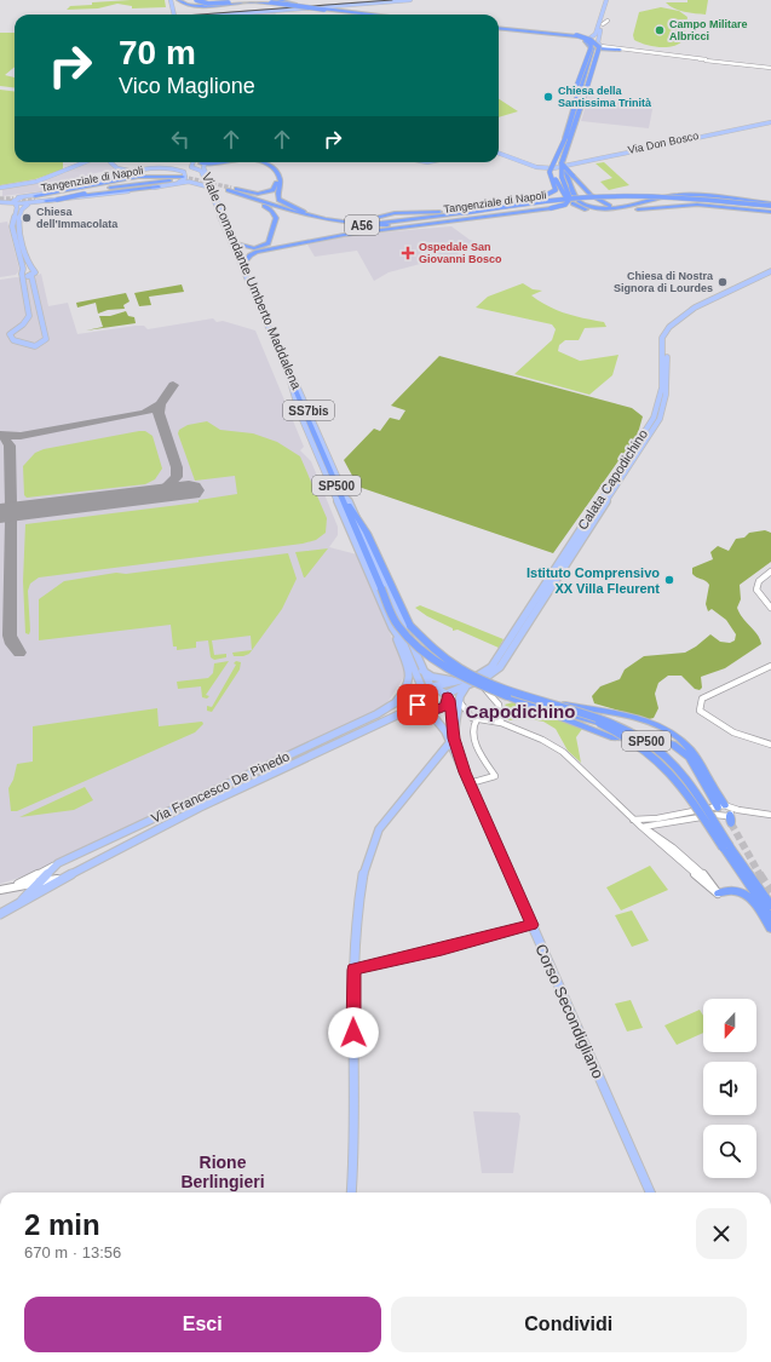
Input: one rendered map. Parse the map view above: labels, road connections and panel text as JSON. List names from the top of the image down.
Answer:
{
  "streets": {
    "highway": ["Tangenziale di Napoli", "A56", "SP500"],
    "main road": [
      "Via Don Bosco",
      "Viale Comandante Umberto Maddalena",
      "SS7bis",
      "Calata Capodichino",
      "Via Francesco De Pinedo",
      "Corso Secondigliano"
    ]
  },
  "crossings": [
    ["Viale Comandante Umberto Maddalena", "Calata Capodichino"],
    ["Viale Comandante Umberto Maddalena", "SP500"],
    ["Viale Comandante Umberto Maddalena", "Via Francesco De Pinedo"],
    ["Viale Comandante Umberto Maddalena", "Corso Secondigliano"],
    ["Calata Capodichino", "Via Francesco De Pinedo"],
    ["Calata Capodichino", "Corso Secondigliano"],
    ["Via Francesco De Pinedo", "Corso Secondigliano"]
  ],
  "districts": ["Capodichino", "Rione Berlingieri"],
  "places": {
    "other": [
      "Campo Militare Albricci",
      "Chiesa della Santissima Trinità",
      "Chiesa dell'Immacolata",
      "Chiesa di Nostra Signora di Lourdes",
      "Istituto Comprensivo XX Villa Fleurent"
    ],
    "health": ["Ospedale San Giovanni Bosco"]
  },
  "north": "bottom",
  "page": {
    "turn": ["70 m", "Vico Maglione"],
    "heading": ["2 min", "670 m · 13:56"],
    "buttons": ["Esci", "Condividi"]
  }
}
